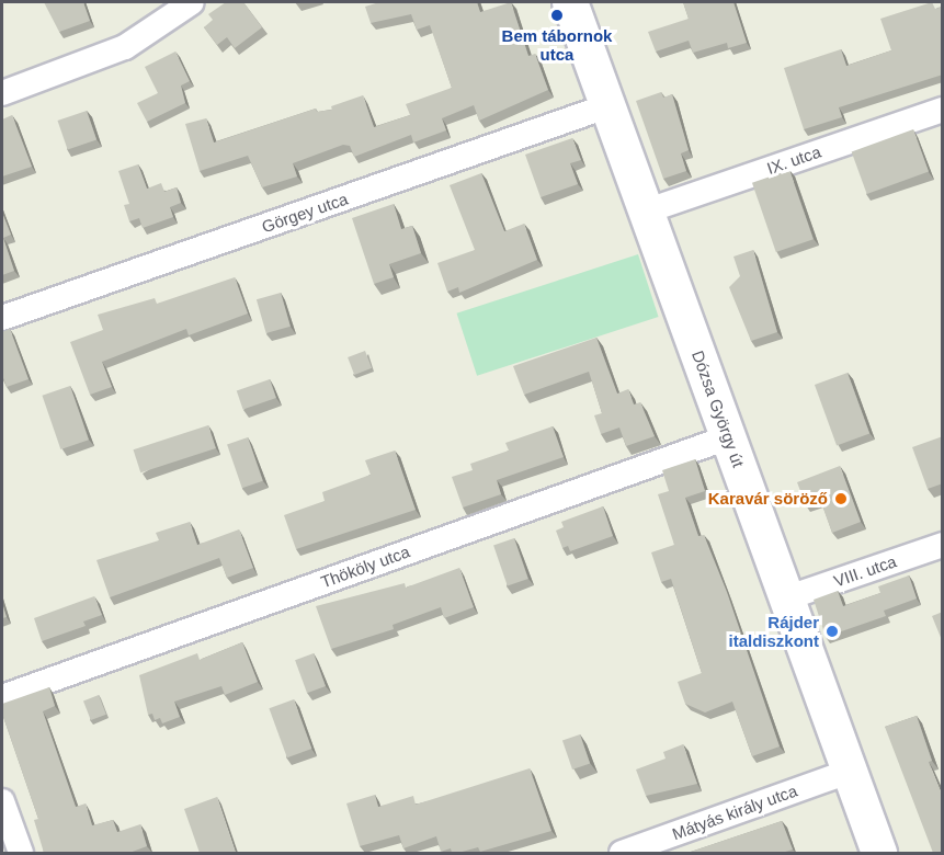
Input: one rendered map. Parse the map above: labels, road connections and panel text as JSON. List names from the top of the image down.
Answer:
{
  "streets": {
    "street": [
      "IX. utca",
      "Görgey utca",
      "Dózsa György út",
      "Thököly utca",
      "VIII. utca",
      "Mátyás király utca"
    ]
  },
  "crossings": [
    ["IX. utca", "Dózsa György út"],
    ["Görgey utca", "Dózsa György út"],
    ["Dózsa György út", "Thököly utca"],
    ["Dózsa György út", "VIII. utca"],
    ["Dózsa György út", "Mátyás király utca"]
  ],
  "places": ["Bem tábornok utca", "Karavár söröző", "Rájder italdiszkont"]
}
